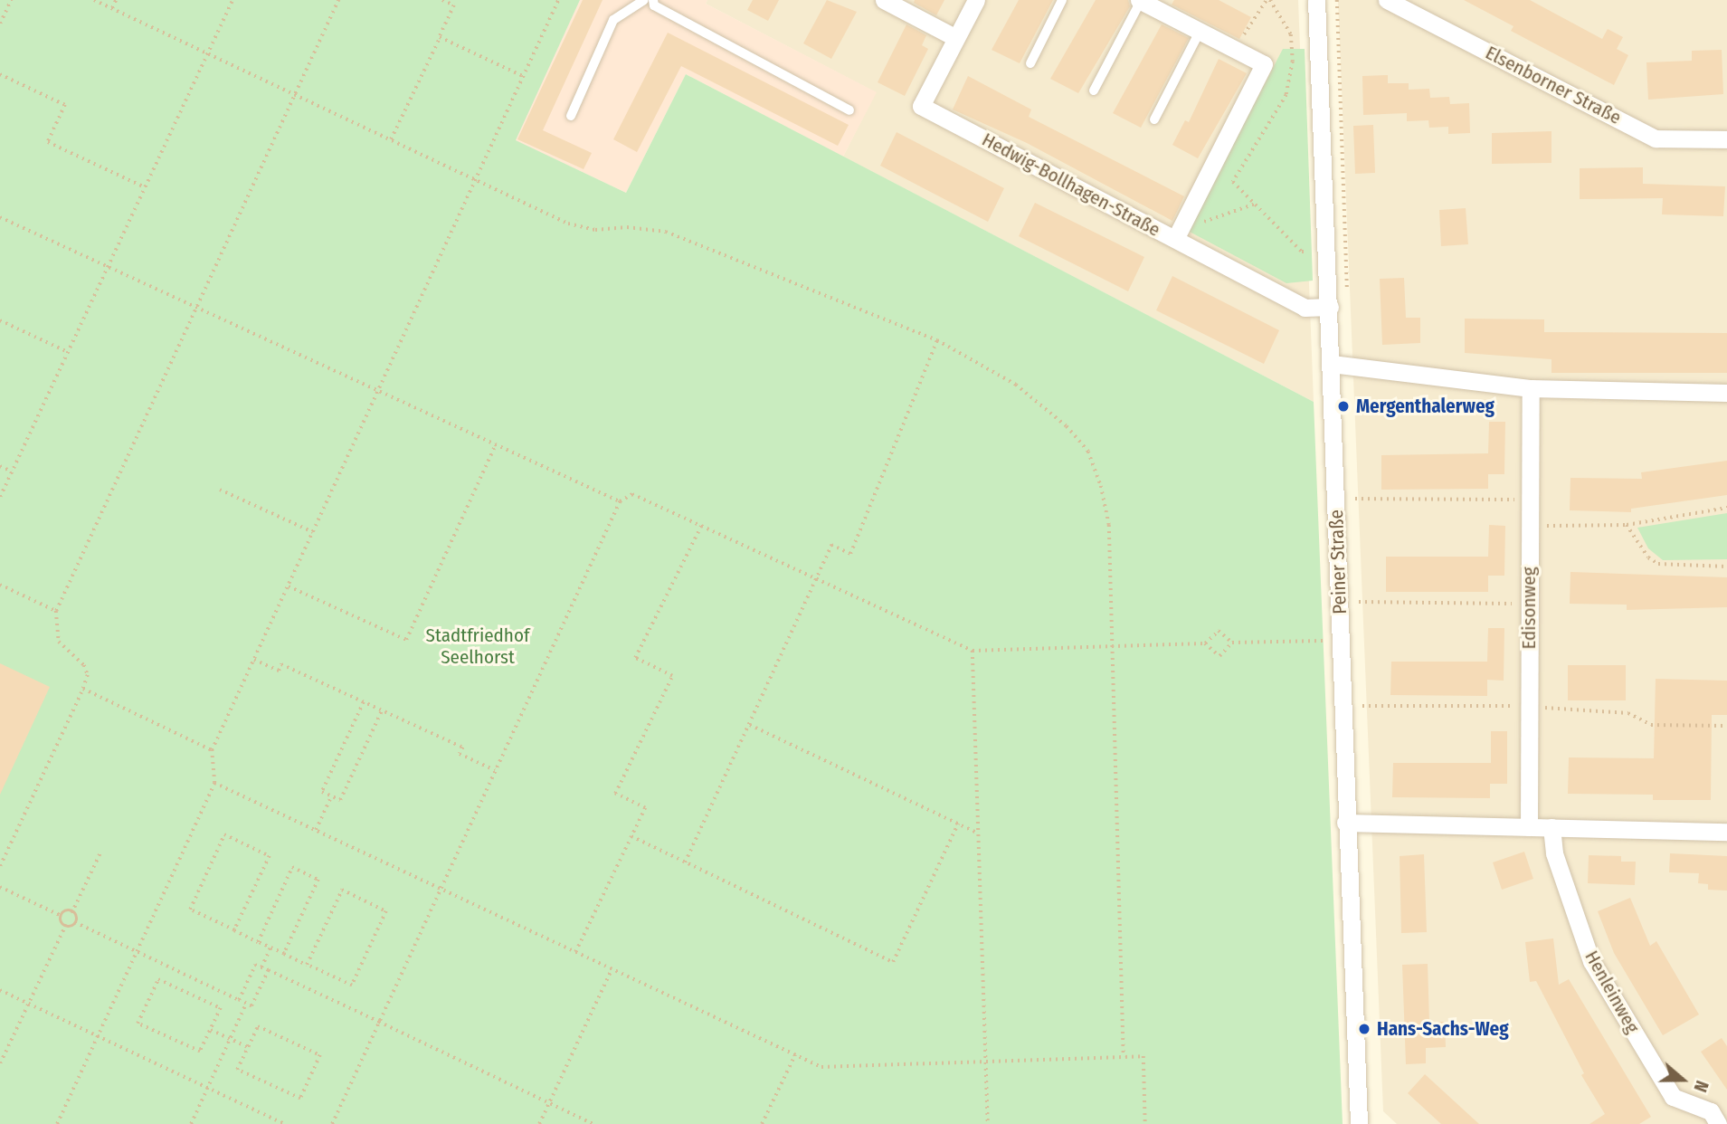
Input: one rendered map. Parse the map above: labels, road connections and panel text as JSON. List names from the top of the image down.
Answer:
{
  "streets": {
    "street": [
      "Elsenborner Straße",
      "Hedwig-Bollhagen-Straße",
      "Peiner Straße",
      "Edisonweg",
      "Henleinweg"
    ]
  },
  "crossings": [
    ["Hedwig-Bollhagen-Straße", "Peiner Straße"]
  ],
  "parks": ["Stadtfriedhof Seelhorst"],
  "places": ["Mergenthalerweg", "Hans-Sachs-Weg"],
  "north": "right"
}
